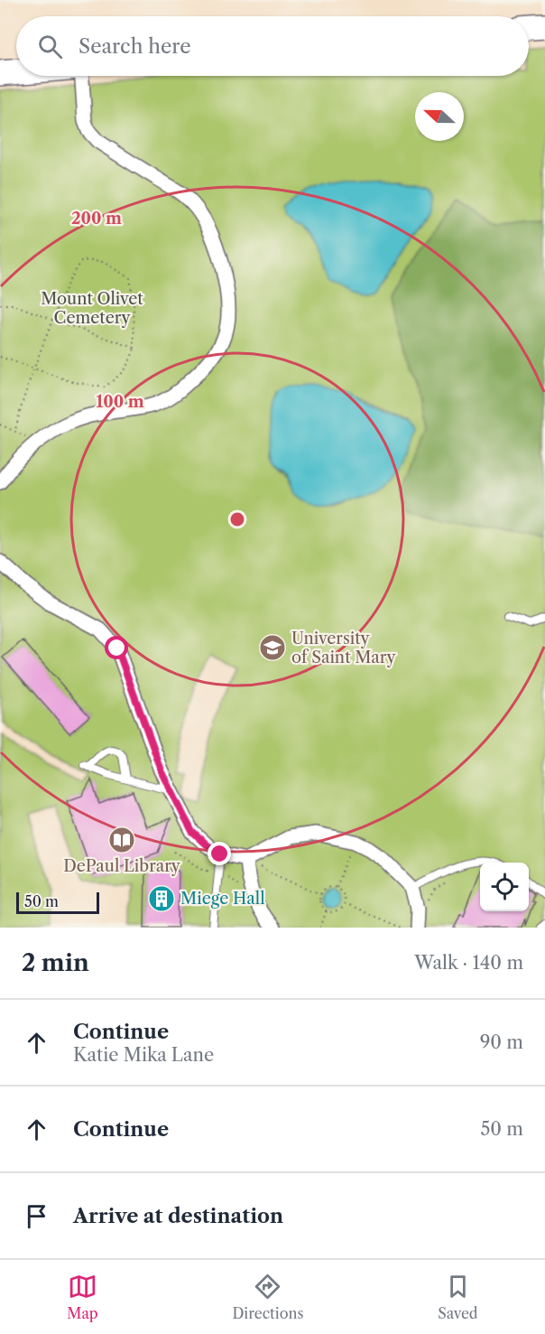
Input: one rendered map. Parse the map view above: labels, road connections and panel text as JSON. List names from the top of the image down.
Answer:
{
  "parks": ["Mount Olivet Cemetery"],
  "places": {
    "school or university": ["University of Saint Mary"],
    "library": ["DePaul Library"],
    "building": ["Miege Hall"]
  },
  "scale_bar": "50 m",
  "north": "left",
  "page": {
    "search": "Search here",
    "scale": "50 m",
    "heading": ["2 min", "Walk · 140 m"],
    "list": [
      ["Continue", "Katie Mika Lane", "90 m"],
      ["Continue", "50 m"],
      "Arrive at destination"
    ],
    "nav": ["Map", "Directions", "Saved"]
  },
  "rings": ["200 m", "100 m"]
}
